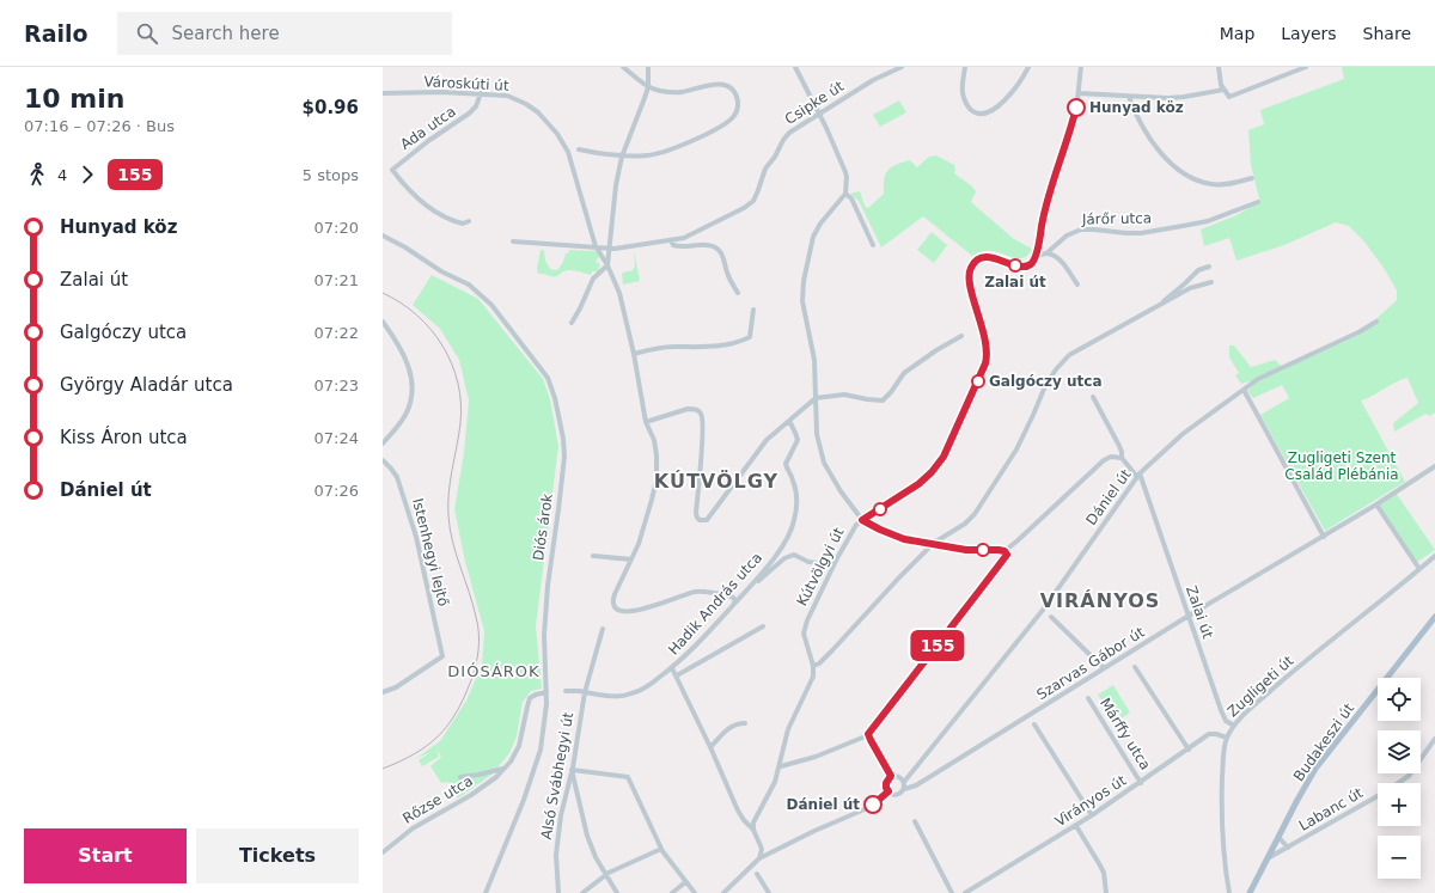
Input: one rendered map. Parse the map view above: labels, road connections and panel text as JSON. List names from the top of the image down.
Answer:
{
  "streets": {
    "main road": ["Budakeszi út"],
    "street": [
      "Városkúti út",
      "Csipke út",
      "Ada utca",
      "Járőr utca",
      "Dániel út",
      "Diós árok",
      "Istenhegyi lejtő",
      "Kútvölgyi út",
      "Hadik András utca",
      "Zalai út",
      "Szarvas Gábor út",
      "Zugligeti út",
      "Márffy utca",
      "Alsó Svábhegyi út",
      "Rőzse utca",
      "Virányos út",
      "Labanc út"
    ]
  },
  "crossings": [
    ["Városkúti út", "Csipke út"],
    ["Városkúti út", "Ada utca"],
    ["Járőr utca", "Kútvölgyi út"],
    ["Dániel út", "Zalai út"],
    ["Dániel út", "Szarvas Gábor út"],
    ["Diós árok", "Rőzse utca"],
    ["Hadik András utca", "Alsó Svábhegyi út"],
    ["Zalai út", "Szarvas Gábor út"],
    ["Zalai út", "Zugligeti út"],
    ["Zugligeti út", "Virányos út"],
    ["Márffy utca", "Virányos út"],
    ["Budakeszi út", "Labanc út"]
  ],
  "districts": ["KÚTVÖLGY", "VIRÁNYOS", "DIÓSÁROK"],
  "parks": ["Zugligeti Szent Család Plébánia"],
  "places": [
    "Hunyad köz",
    "Zalai út",
    "Galgóczy utca",
    "Dániel út"
  ],
  "lines": ["bus line 155"],
  "page": {
    "header": "Railo",
    "search": "Search here",
    "nav": ["Map", "Layers", "Share"],
    "heading": ["10 min", "07:16 – 07:26 · Bus", "$0.96"],
    "on_map": "155",
    "legs": ["4", "155", "5 stops"],
    "list": [
      {
        "name": "Hunyad köz",
        "value": "07:20"
      },
      {
        "name": "Zalai út",
        "value": "07:21"
      },
      {
        "name": "Galgóczy utca",
        "value": "07:22"
      },
      {
        "name": "György Aladár utca",
        "value": "07:23"
      },
      {
        "name": "Kiss Áron utca",
        "value": "07:24"
      },
      {
        "name": "Dániel út",
        "value": "07:26"
      }
    ],
    "map_buttons": ["+", "−"],
    "buttons": ["Start", "Tickets"]
  }
}
